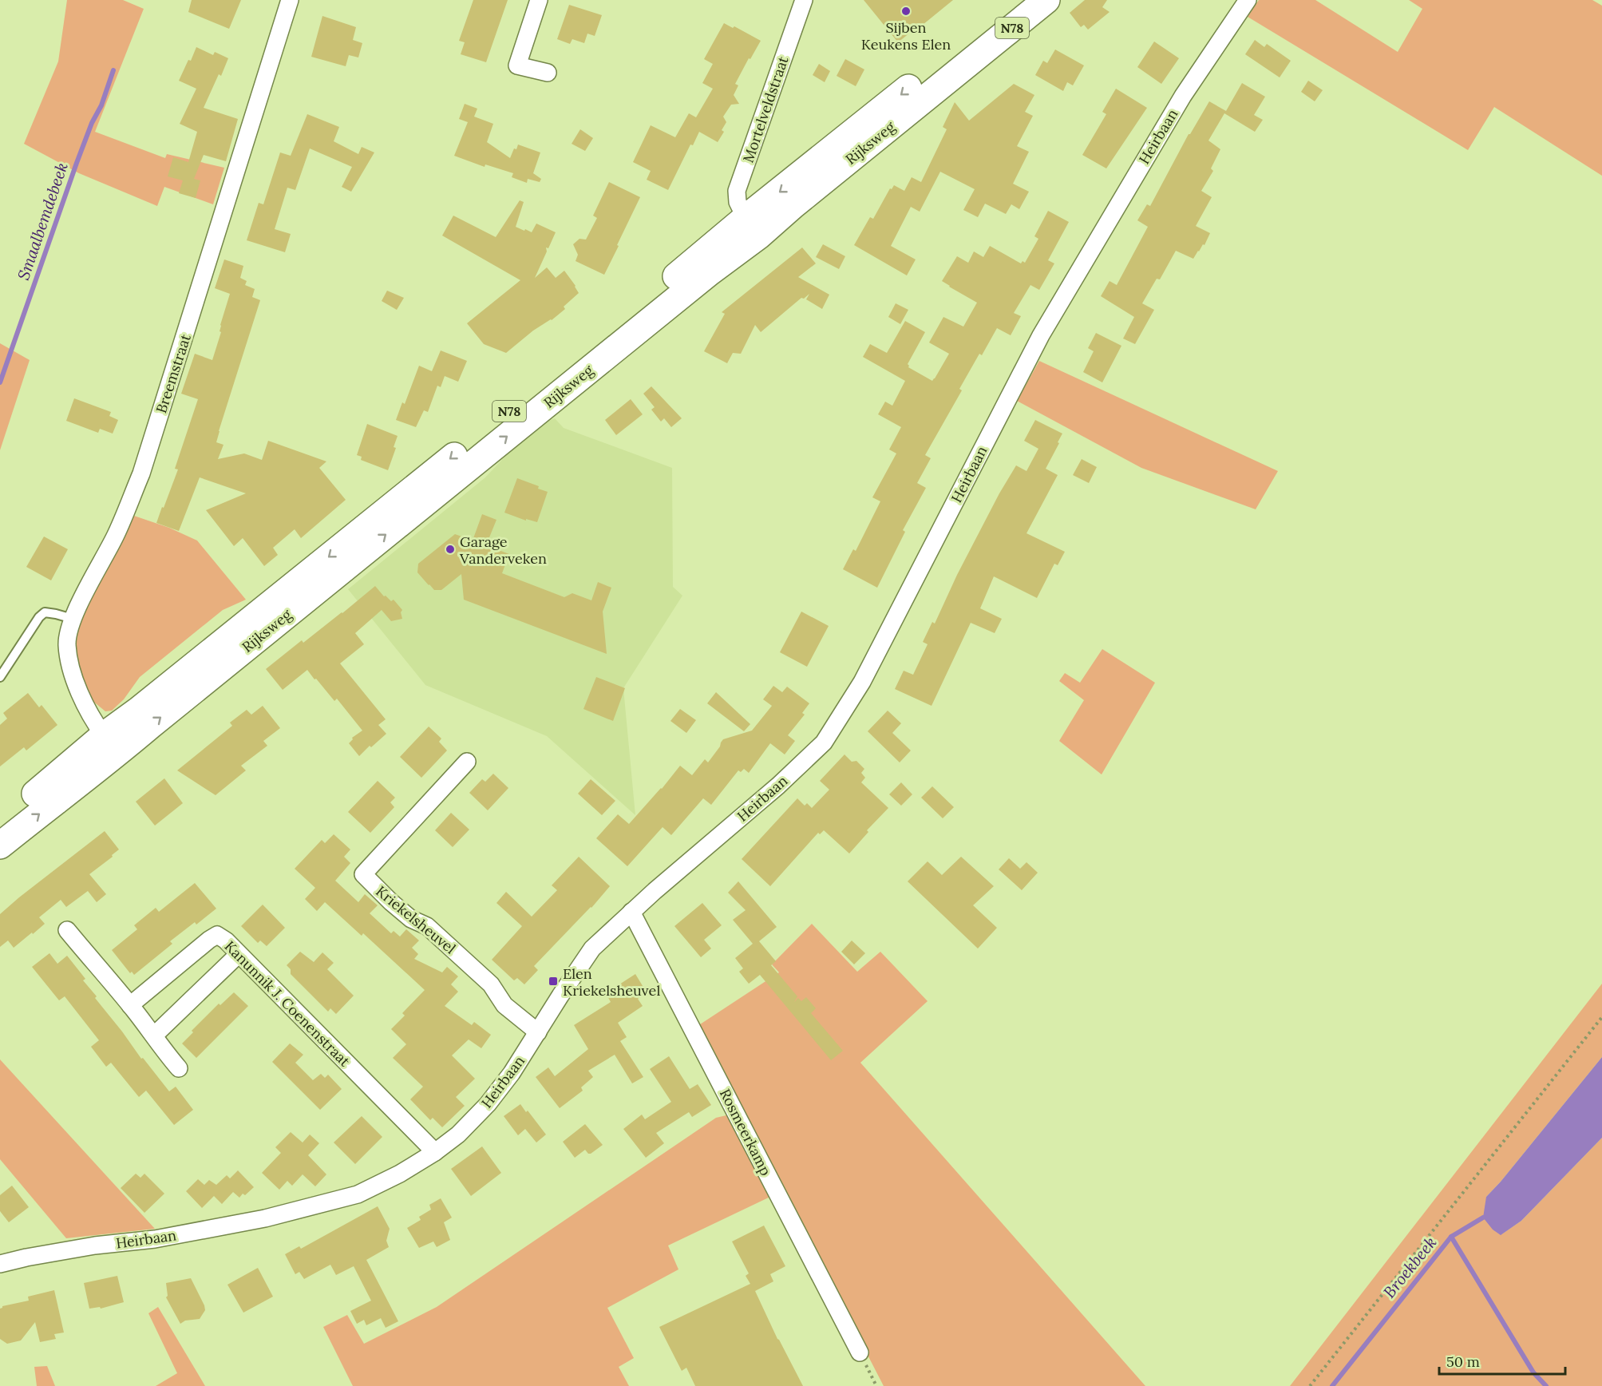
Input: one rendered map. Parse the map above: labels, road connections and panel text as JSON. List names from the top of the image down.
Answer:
{
  "streets": {
    "main road": ["N78", "Rijksweg"],
    "street": [
      "Mortelveldstraat",
      "Heirbaan",
      "Breemstraat",
      "Kriekelsheuvel",
      "Kanunnik J. Coenenstraat",
      "Rosmeerkamp"
    ]
  },
  "crossings": [
    ["Mortelveldstraat", "Rijksweg"],
    ["Heirbaan", "Kriekelsheuvel"],
    ["Heirbaan", "Kanunnik J. Coenenstraat"],
    ["Heirbaan", "Rosmeerkamp"],
    ["Rijksweg", "Breemstraat"]
  ],
  "water": ["Smaalbemdebeek", "Broekbeek"],
  "places": {
    "other": ["Sijben Keukens Elen", "Garage Vanderveken"],
    "transit": ["Elen Kriekelsheuvel"]
  },
  "scale_bar": "50 m"
}
